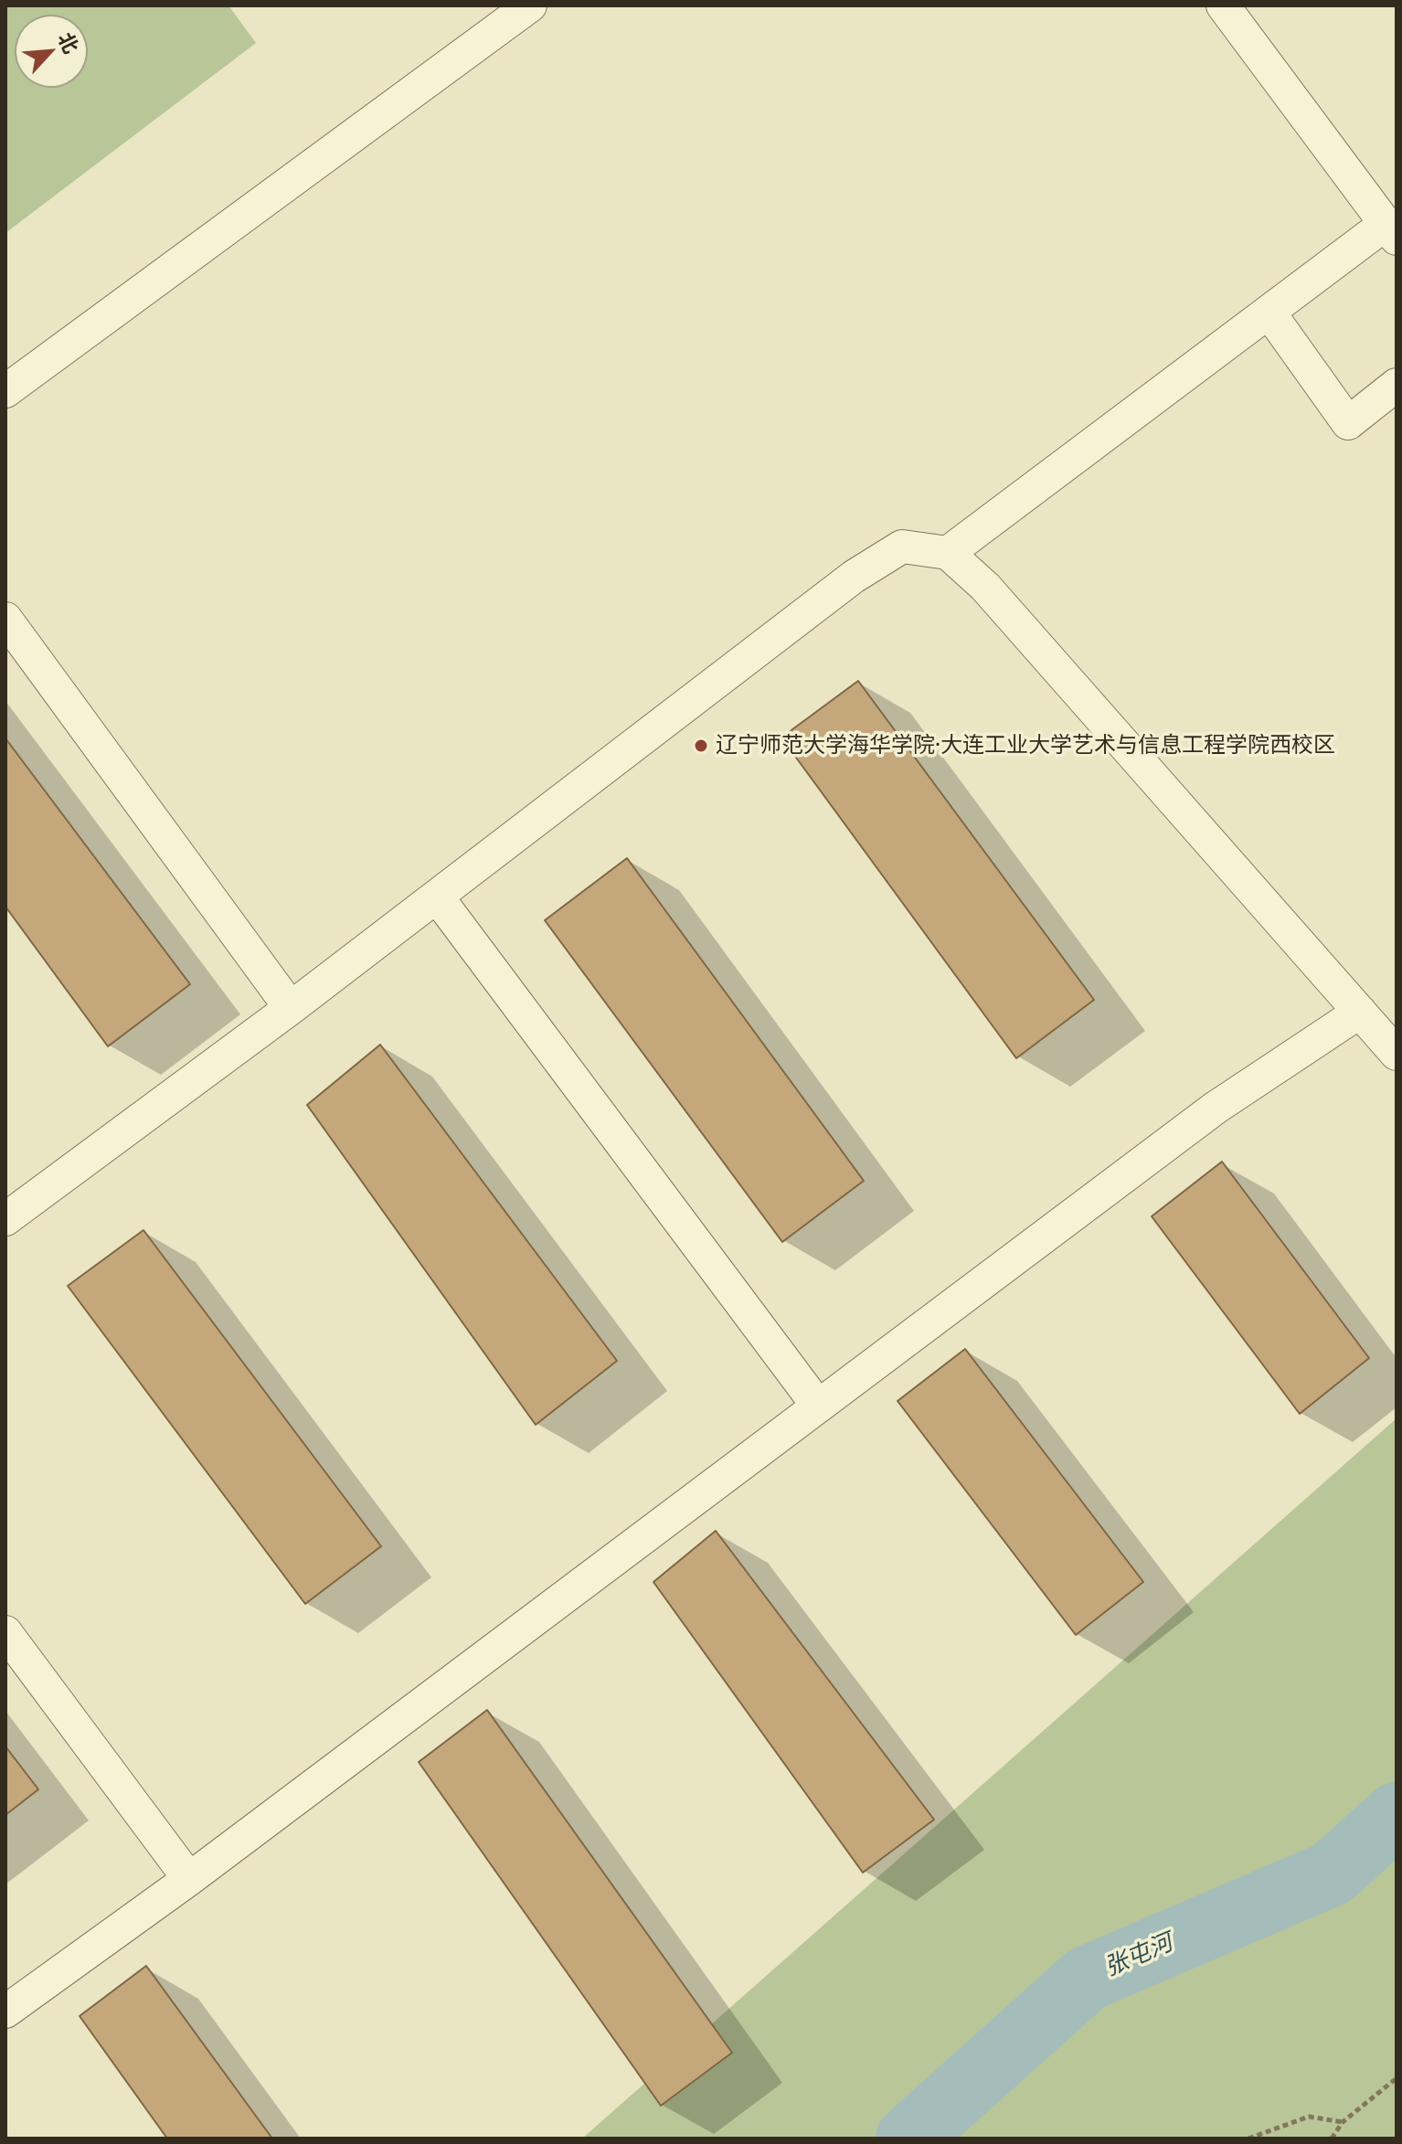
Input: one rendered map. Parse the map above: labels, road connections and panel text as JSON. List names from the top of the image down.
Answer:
{
  "water": ["张屯河"],
  "places": ["辽宁师范大学海华学院·大连工业大学艺术与信息工程学院西校区"],
  "north": "top right"
}
